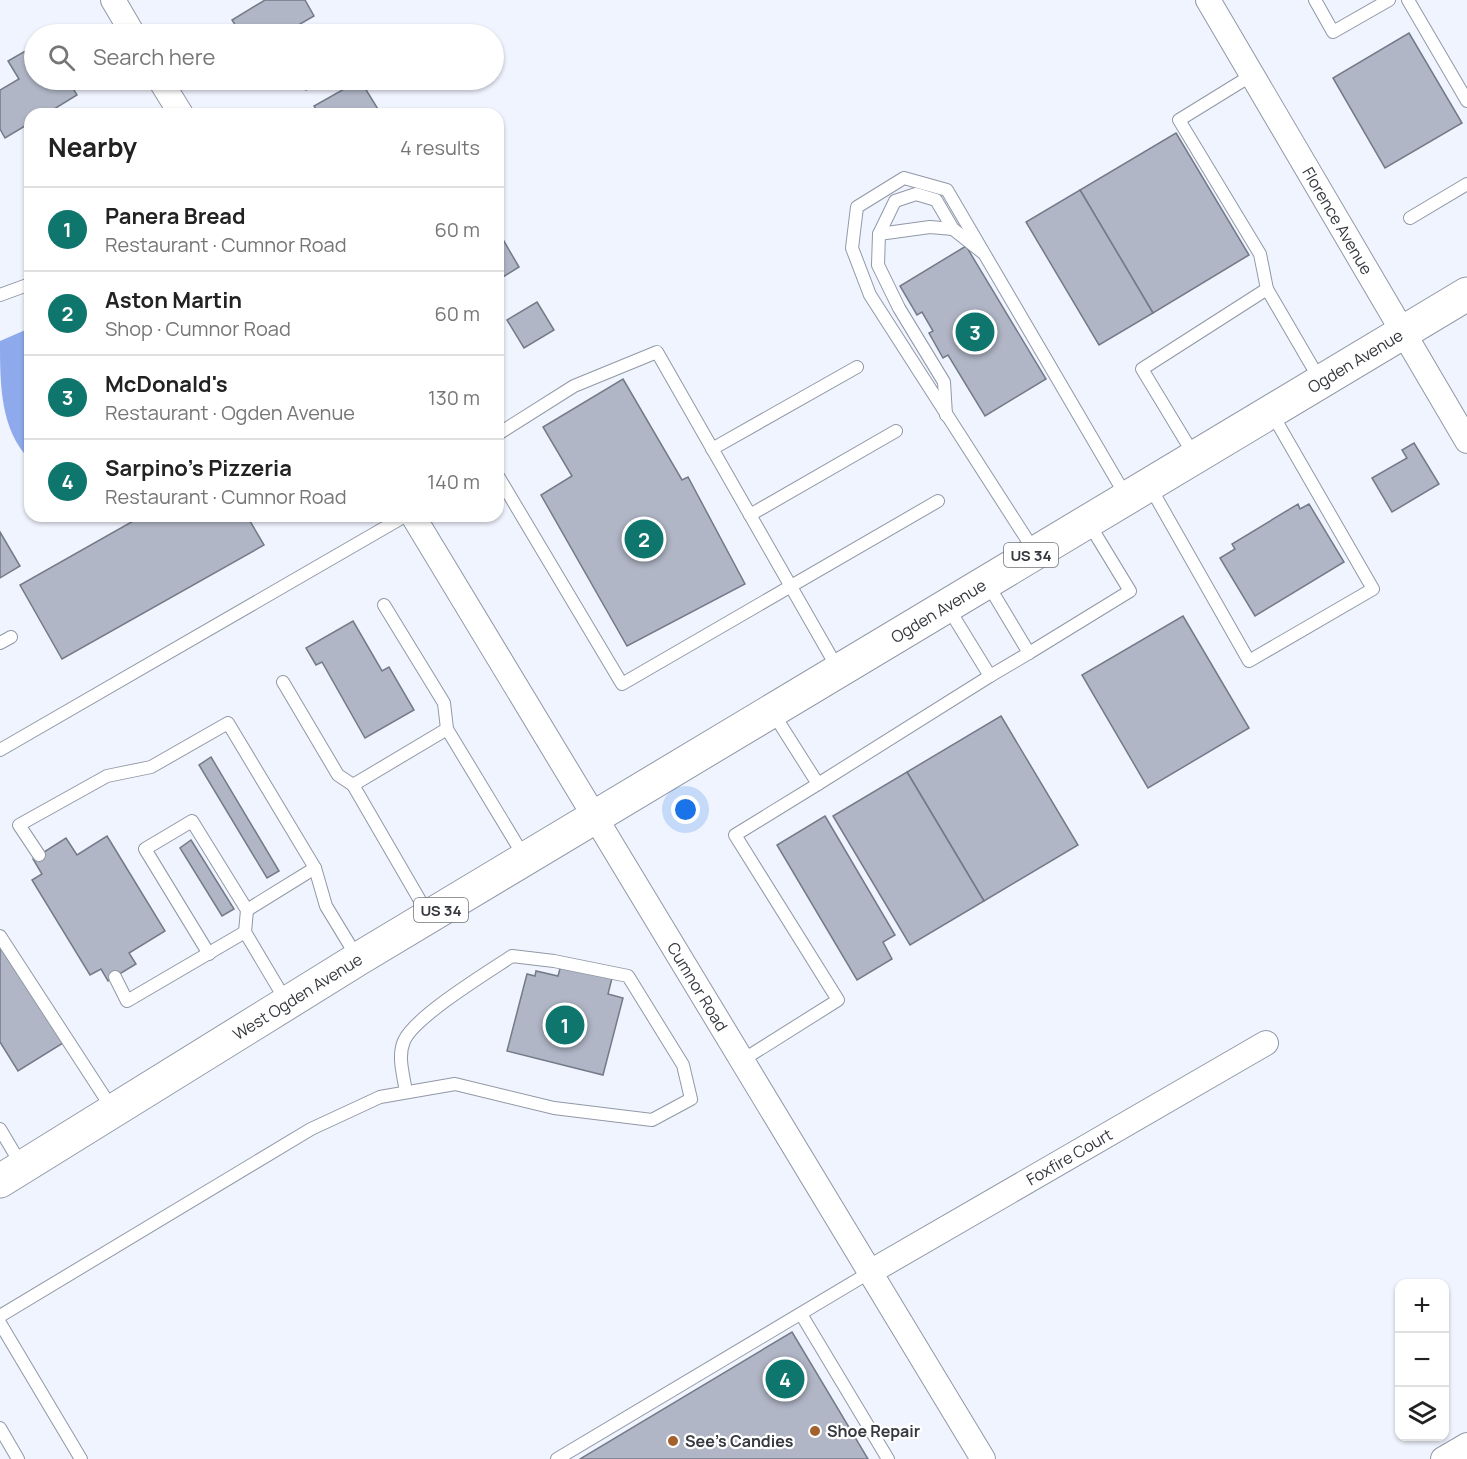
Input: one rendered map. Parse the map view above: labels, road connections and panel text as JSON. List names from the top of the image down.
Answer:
{
  "streets": {
    "main road": ["Ogden Avenue", "US 34", "West Ogden Avenue"],
    "street": ["Florence Avenue", "Cumnor Road", "Foxfire Court"]
  },
  "crossings": [
    ["Florence Avenue", "Ogden Avenue"],
    ["Ogden Avenue", "Cumnor Road"],
    ["Ogden Avenue", "West Ogden Avenue"],
    ["Cumnor Road", "West Ogden Avenue"],
    ["Cumnor Road", "Foxfire Court"]
  ],
  "places": ["Shoe Repair", "See's Candies"],
  "page": {
    "search": "Search here",
    "heading": ["Nearby", "4 results"],
    "list": [
      {
        "mark": "1",
        "name": "Panera Bread",
        "note": "Restaurant · Cumnor Road",
        "value": "60 m"
      },
      {
        "mark": "2",
        "name": "Aston Martin",
        "note": "Shop · Cumnor Road",
        "value": "60 m"
      },
      {
        "mark": "3",
        "name": "McDonald's",
        "note": "Restaurant · Ogden Avenue",
        "value": "130 m"
      },
      {
        "mark": "4",
        "name": "Sarpino's Pizzeria",
        "note": "Restaurant · Cumnor Road",
        "value": "140 m"
      }
    ],
    "pins": [
      "3",
      "2",
      "1",
      "4"
    ],
    "map_buttons": ["+", "−"]
  }
}
